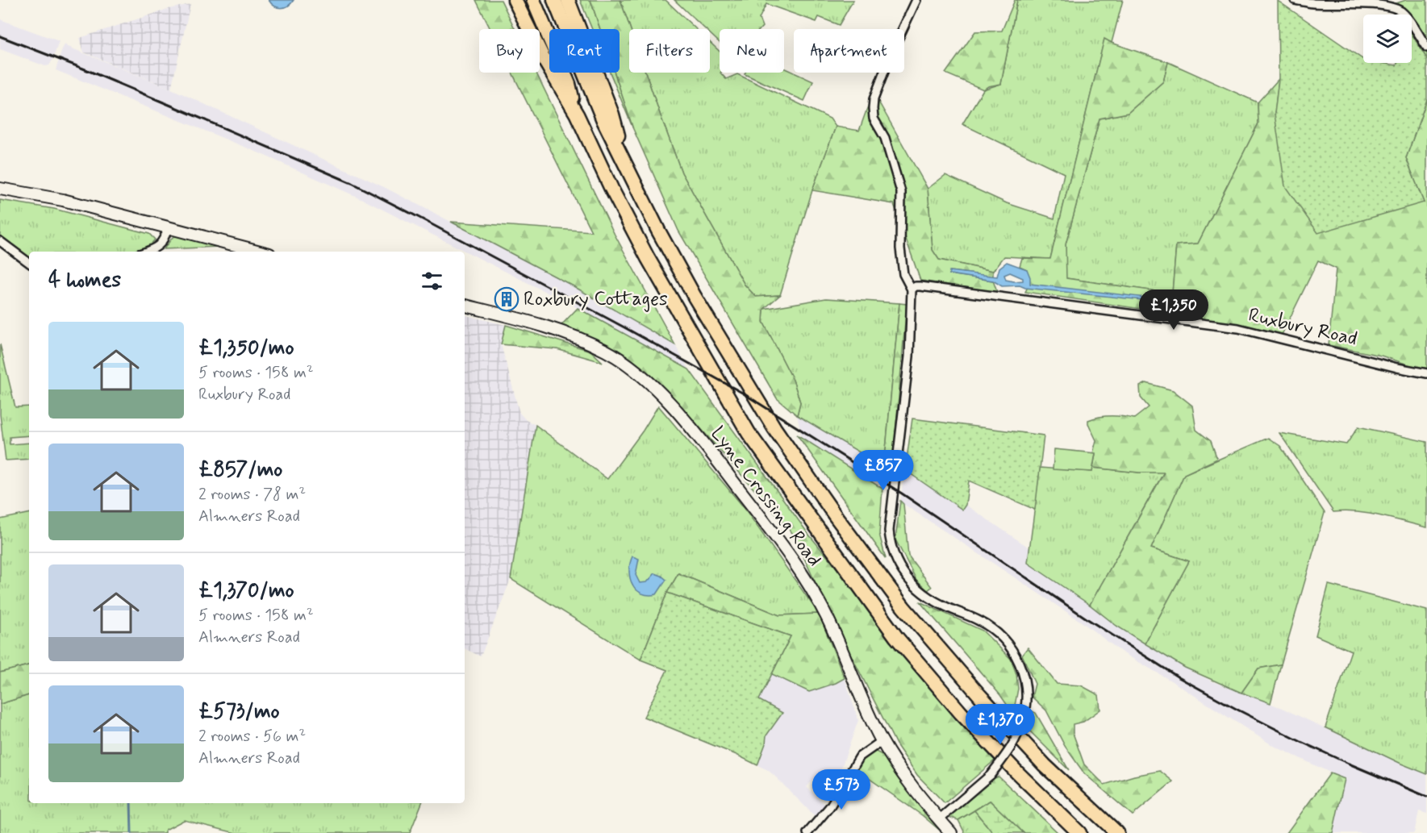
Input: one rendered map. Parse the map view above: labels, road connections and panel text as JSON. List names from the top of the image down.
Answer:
{
  "streets": {
    "street": ["Ruxbury Road", "Lyne Crossing Road"]
  },
  "places": {
    "building": ["Roxbury Cottages"]
  },
  "page": {
    "chip": [
      "Buy",
      "Rent",
      "Filters",
      "New",
      "Apartment"
    ],
    "heading": "4 homes",
    "price": [
      "£1,350",
      "£857",
      "£1,370",
      "£573"
    ],
    "list": [
      {
        "name": "£1,350/mo",
        "note": "5 rooms · 158 m² · Ruxbury Road"
      },
      {
        "name": "£857/mo",
        "note": "2 rooms · 78 m² · Almners Road"
      },
      {
        "name": "£1,370/mo",
        "note": "5 rooms · 158 m² · Almners Road"
      },
      {
        "name": "£573/mo",
        "note": "2 rooms · 56 m² · Almners Road"
      }
    ]
  }
}
